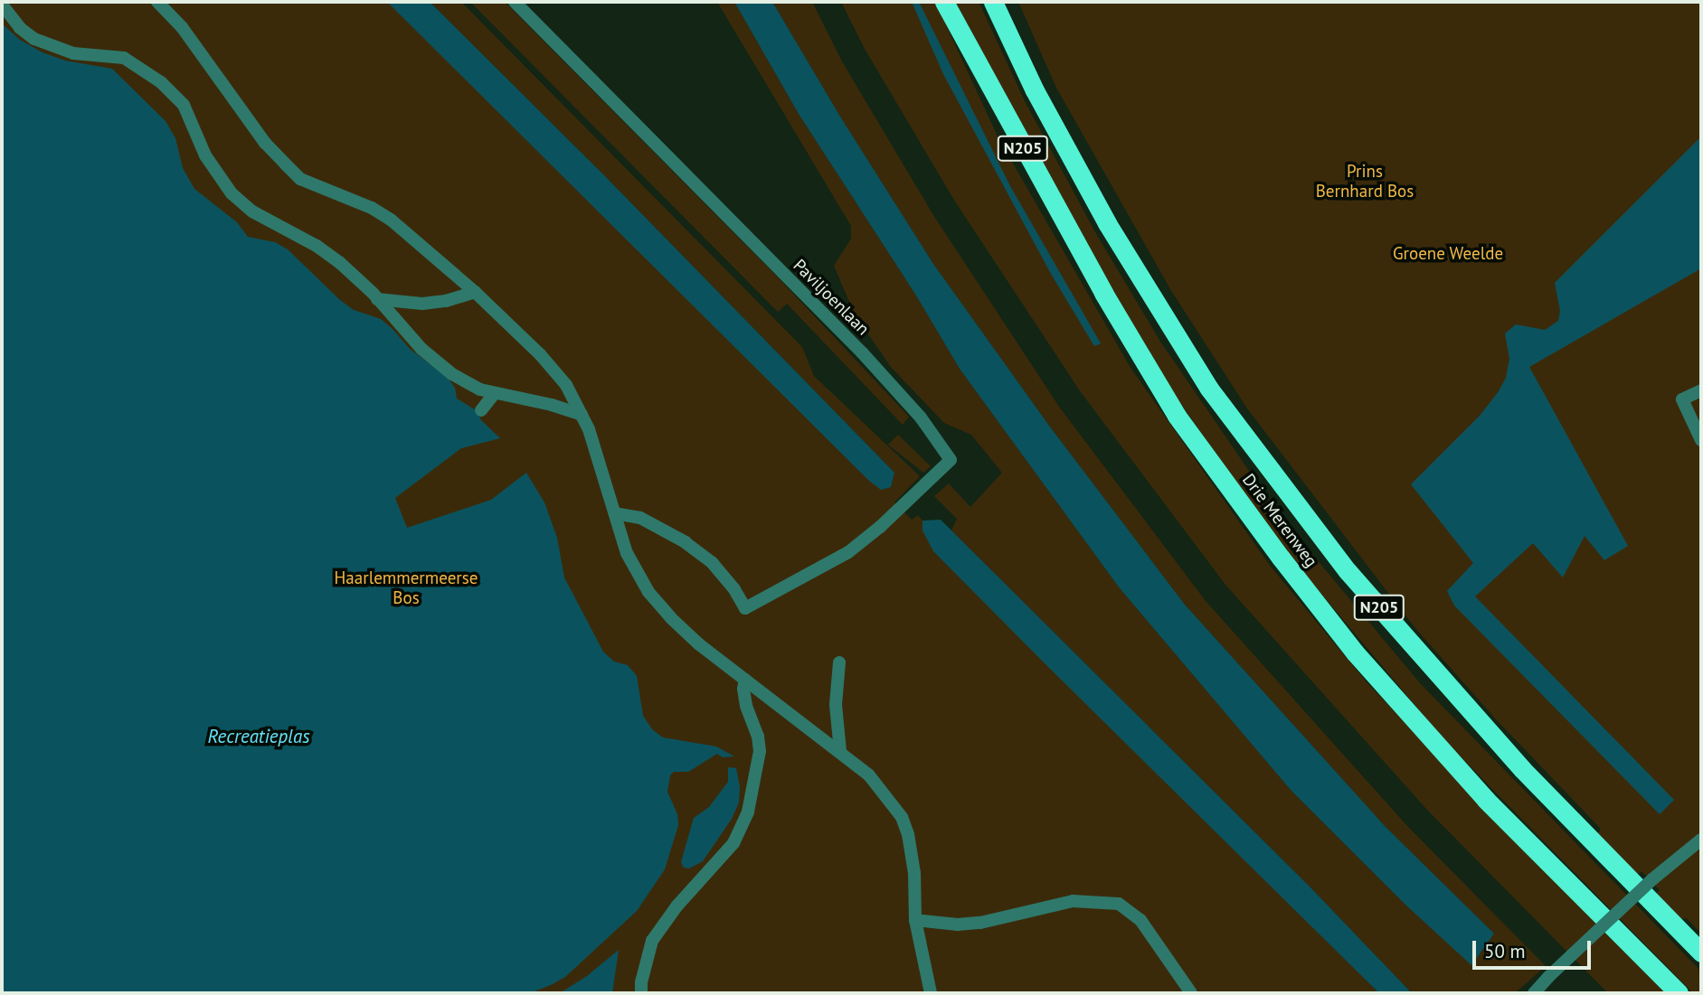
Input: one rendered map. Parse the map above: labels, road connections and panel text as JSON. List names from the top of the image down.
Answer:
{
  "streets": {
    "highway": ["N205", "Drie Merenweg"],
    "street": ["Paviljoenlaan"]
  },
  "water": ["Recreatieplas"],
  "parks": ["Prins Bernhard Bos", "Groene Weelde", "Haarlemmermeerse Bos"],
  "scale_bar": "50 m"
}
